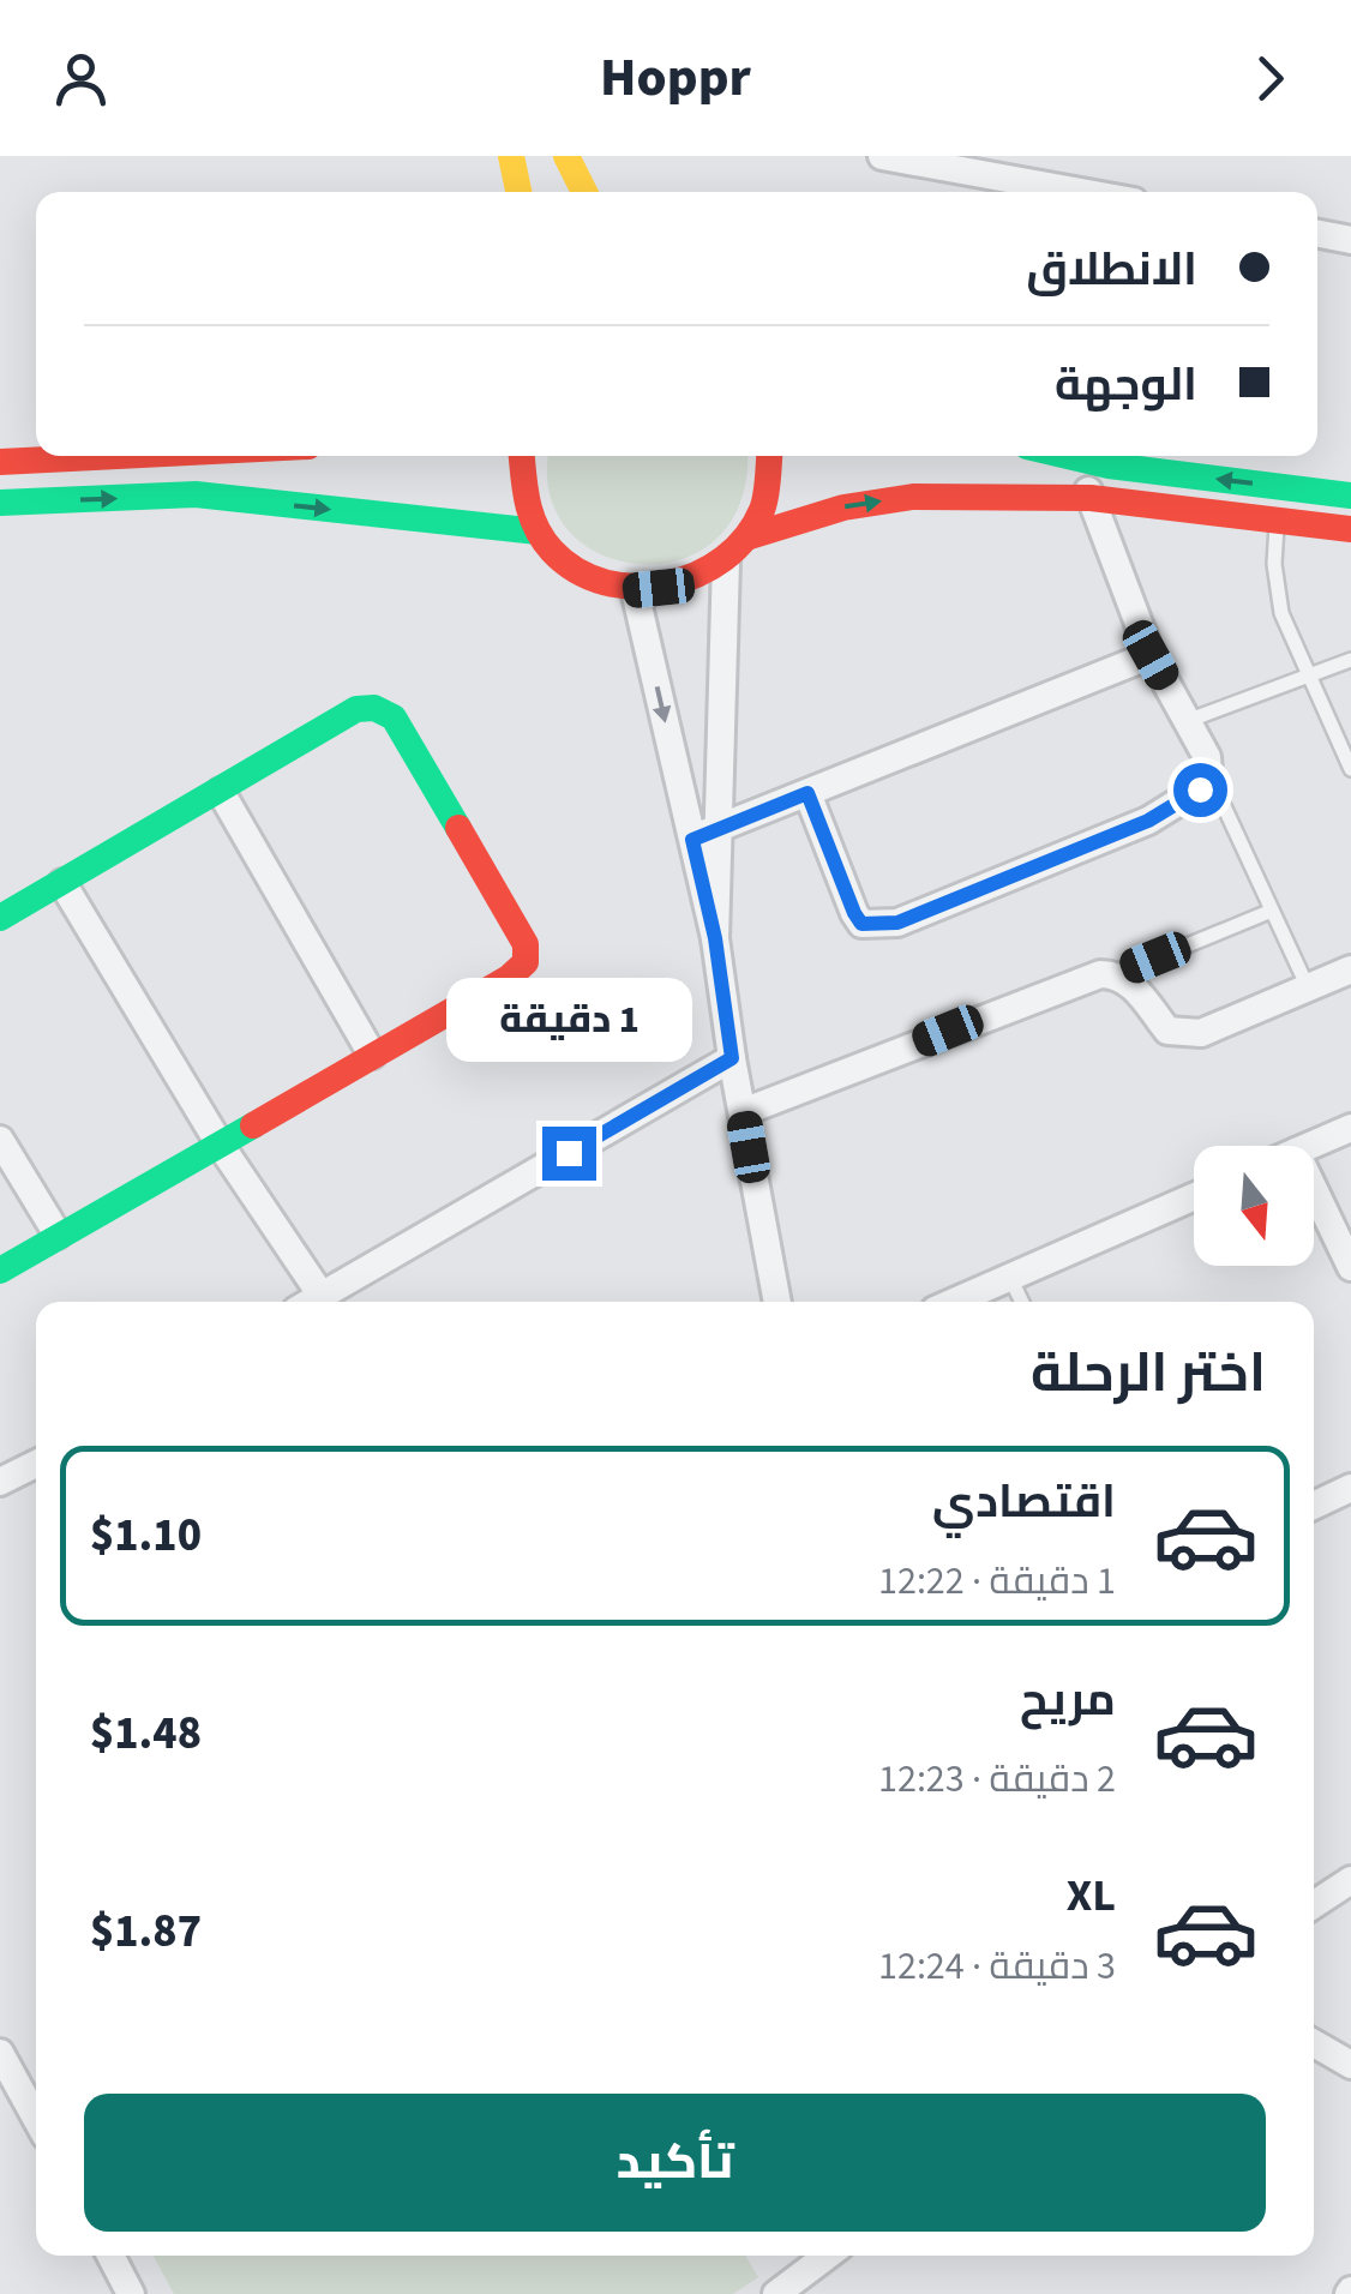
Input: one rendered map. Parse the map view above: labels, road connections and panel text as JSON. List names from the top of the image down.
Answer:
{
  "north": "bottom",
  "page": {
    "header": "Hoppr",
    "banner": ["الانطلاق", "الوجهة"],
    "bubble": "1 دقيقة",
    "heading": "اختر الرحلة",
    "list": [
      {
        "name": "اقتصادي",
        "note": "1 دقيقة · 12:22",
        "value": "$1.10"
      },
      {
        "name": "مريح",
        "note": "2 دقيقة · 12:23",
        "value": "$1.48"
      },
      {
        "name": "XL",
        "note": "3 دقيقة · 12:24",
        "value": "$1.87"
      }
    ],
    "buttons": "تأكيد"
  }
}
